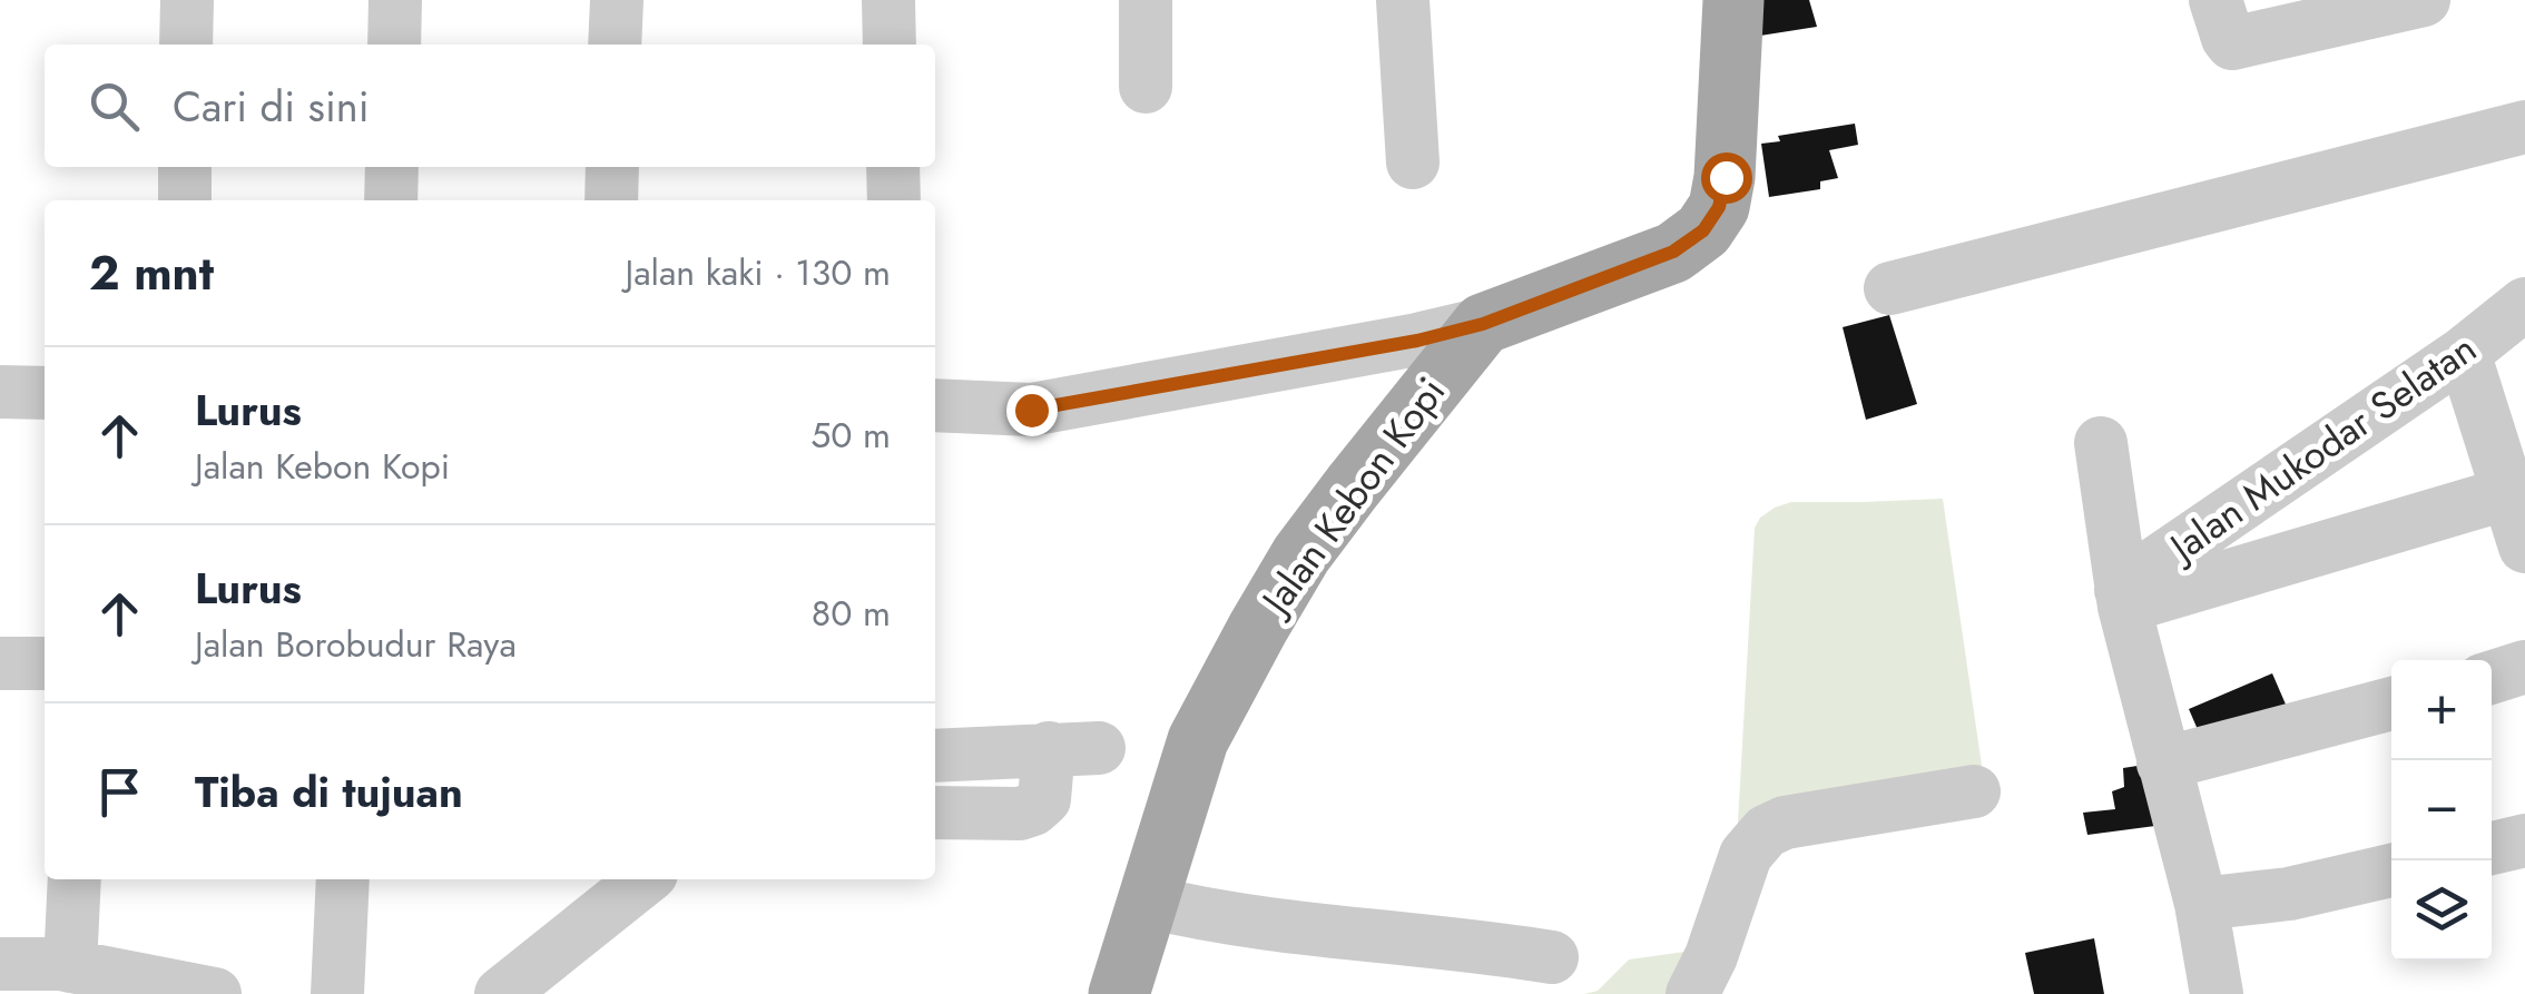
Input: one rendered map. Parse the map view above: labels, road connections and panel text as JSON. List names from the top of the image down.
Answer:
{
  "streets": {
    "main road": ["Jalan Kebon Kopi"],
    "street": ["Jalan Mukodar Selatan"]
  },
  "page": {
    "search": "Cari di sini",
    "heading": ["2 mnt", "Jalan kaki · 130 m"],
    "list": [
      ["Lurus", "Jalan Kebon Kopi", "50 m"],
      ["Lurus", "Jalan Borobudur Raya", "80 m"],
      "Tiba di tujuan"
    ],
    "map_buttons": ["+", "−"]
  }
}
